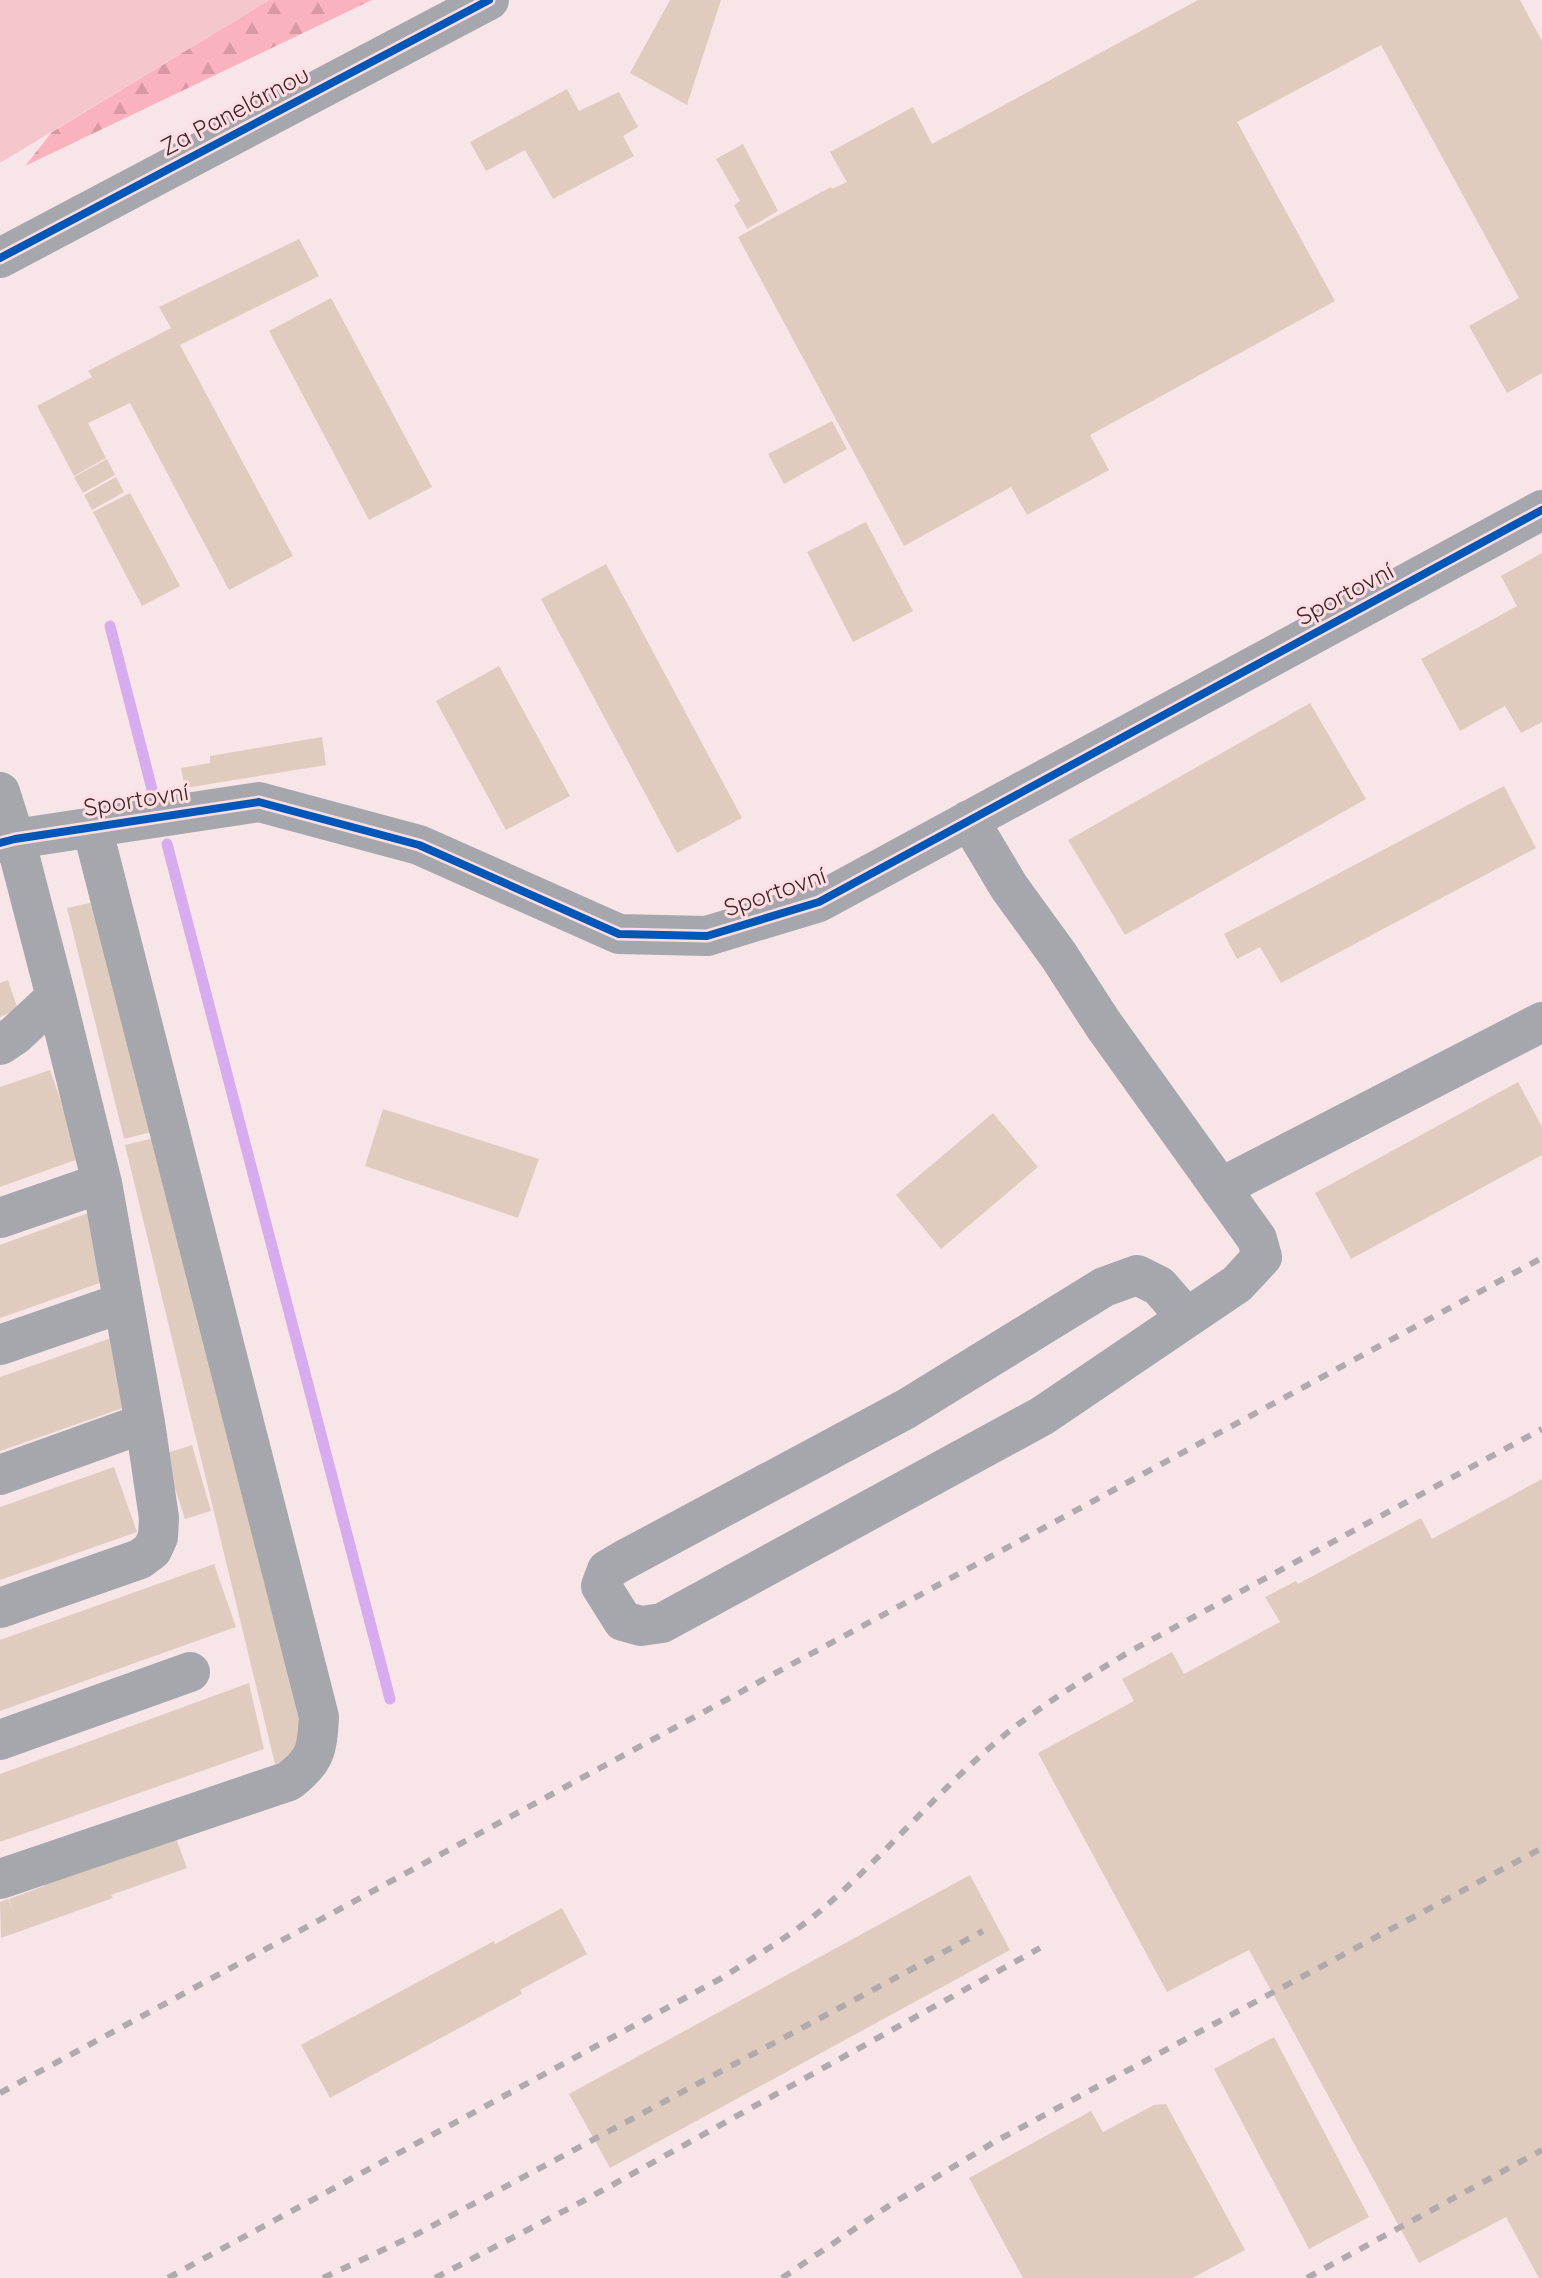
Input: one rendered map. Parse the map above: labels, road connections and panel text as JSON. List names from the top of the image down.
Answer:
{
  "streets": {
    "street": ["Za Panelárnou", "Sportovní"]
  }
}
